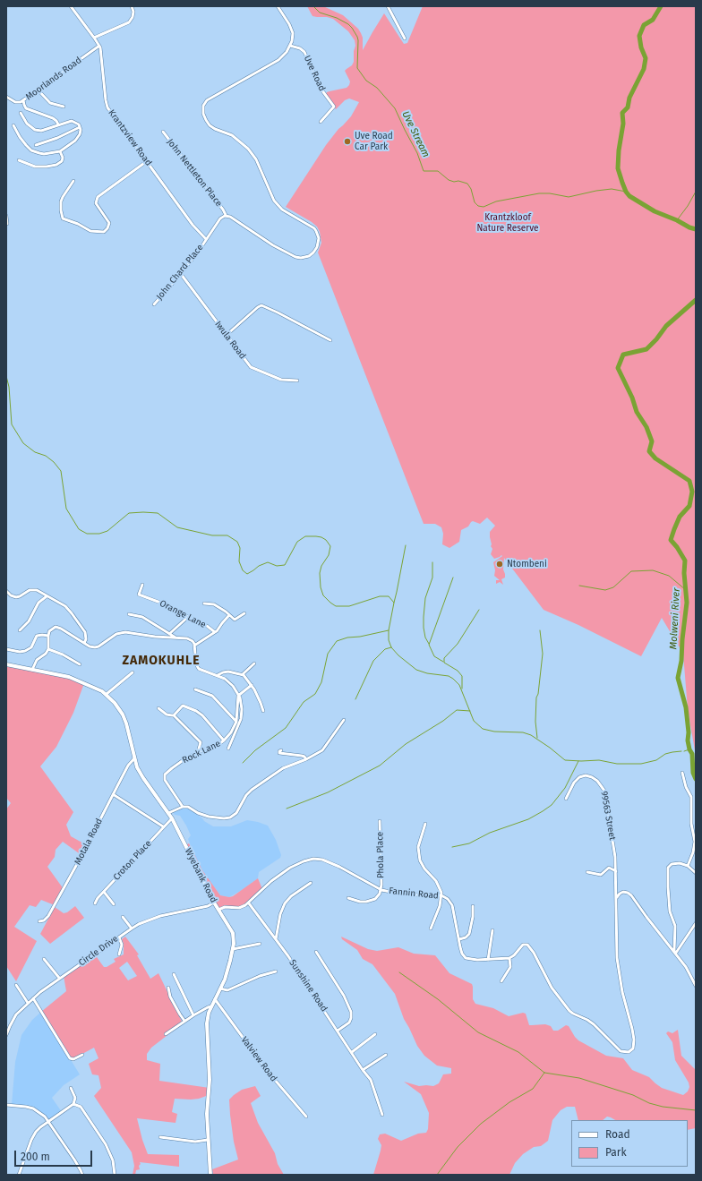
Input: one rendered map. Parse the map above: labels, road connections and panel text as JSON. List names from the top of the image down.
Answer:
{
  "streets": {
    "street": [
      "Uve Road",
      "Moorlands Road",
      "Krantzview Road",
      "John Nettleton Place",
      "John Chard Place",
      "Iwula Road",
      "Orange Lane",
      "Rock Lane",
      "99563 Street",
      "Motala Road",
      "Phola Place",
      "Croton Place",
      "Wyebank Road",
      "Fannin Road",
      "Circle Drive",
      "Sunshine Road",
      "Valview Road"
    ]
  },
  "crossings": [
    ["Moorlands Road", "Krantzview Road"],
    ["Krantzview Road", "John Chard Place"],
    ["John Nettleton Place", "John Chard Place"],
    ["John Chard Place", "Iwula Road"],
    ["Motala Road", "Wyebank Road"],
    ["Phola Place", "Fannin Road"],
    ["Croton Place", "Wyebank Road"],
    ["Wyebank Road", "Circle Drive"],
    ["Wyebank Road", "Valview Road"],
    ["Fannin Road", "Sunshine Road"]
  ],
  "districts": ["ZAMOKUHLE"],
  "water": ["Uve Stream", "Molweni River"],
  "parks": ["Krantzkloof Nature Reserve"],
  "places": ["Uve Road Car Park", "Ntombeni"],
  "legend": ["Road", "Park"],
  "scale_bar": "200 m"
}
